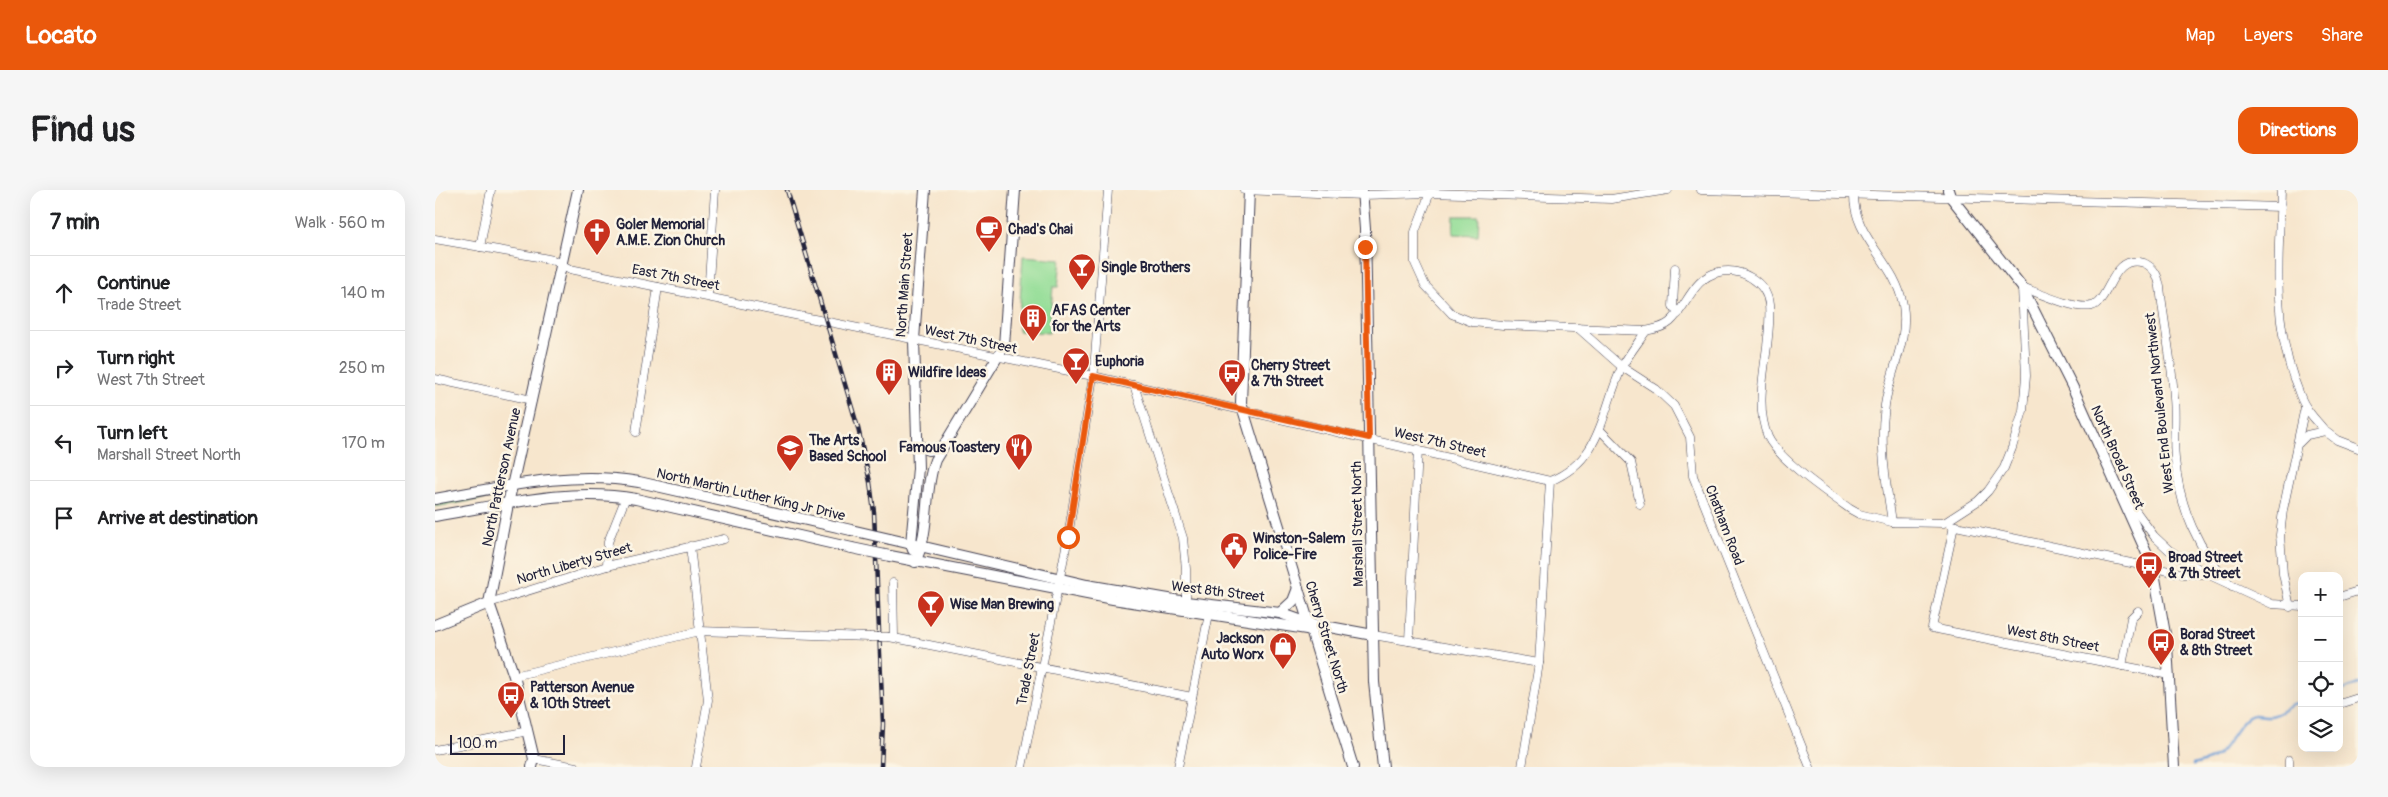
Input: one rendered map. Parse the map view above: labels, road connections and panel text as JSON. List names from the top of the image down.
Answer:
{
  "streets": {
    "main road": [
      "North Main Street",
      "North Broad Street",
      "North Patterson Avenue",
      "North Martin Luther King Jr Drive",
      "Marshall Street North",
      "North Liberty Street",
      "West 8th Street",
      "Cherry Street North"
    ],
    "street": [
      "East 7th Street",
      "West 7th Street",
      "West End Boulevard Northwest",
      "Chatham Road",
      "Trade Street"
    ]
  },
  "crossings": [
    ["East 7th Street", "North Main Street"],
    ["East 7th Street", "West 7th Street"],
    ["East 7th Street", "North Patterson Avenue"],
    ["North Main Street", "West 7th Street"],
    ["North Main Street", "North Martin Luther King Jr Drive"],
    ["West 7th Street", "Marshall Street North"],
    ["West 7th Street", "Cherry Street North"],
    ["West 7th Street", "Trade Street"],
    ["West End Boulevard Northwest", "North Broad Street"],
    ["North Broad Street", "West 8th Street"],
    ["North Patterson Avenue", "North Martin Luther King Jr Drive"],
    ["North Patterson Avenue", "North Liberty Street"],
    ["North Martin Luther King Jr Drive", "West 8th Street"],
    ["North Martin Luther King Jr Drive", "Trade Street"],
    ["Marshall Street North", "West 8th Street"],
    ["West 8th Street", "Cherry Street North"],
    ["West 8th Street", "Trade Street"]
  ],
  "places": {
    "cafe": ["Chad's Chai"],
    "church": ["Goler Memorial A.M.E. Zion Church"],
    "bar": ["Single Brothers", "Euphoria", "Wise Man Brewing"],
    "building": ["AFAS Center for the Arts", "Wildfire Ideas"],
    "bus stop": [
      "Cherry Street & 7th Street",
      "Broad Street & 7th Street",
      "Borad Street & 8th Street",
      "Patterson Avenue & 10th Street"
    ],
    "restaurant": ["Famous Toastery"],
    "school or university": ["The Arts Based School"],
    "public building": ["Winston-Salem Police-Fire"],
    "shop": ["Jackson Auto Worx"]
  },
  "scale_bar": "100 m",
  "page": {
    "header": "Locato",
    "nav": ["Map", "Layers", "Share"],
    "buttons": "Directions",
    "title": "Find us",
    "heading": ["7 min", "Walk · 560 m"],
    "list": [
      ["Continue", "Trade Street", "140 m"],
      ["Turn right", "West 7th Street", "250 m"],
      ["Turn left", "Marshall Street North", "170 m"],
      "Arrive at destination"
    ],
    "map_buttons": ["+", "−"],
    "scale": "100 m"
  }
}
